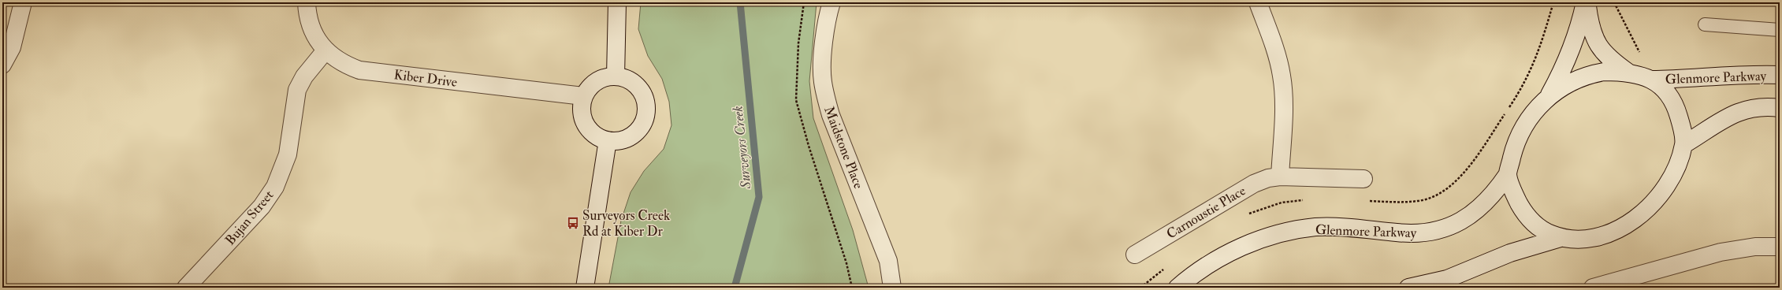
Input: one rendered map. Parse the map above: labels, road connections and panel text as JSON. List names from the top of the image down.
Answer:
{
  "streets": {
    "street": [
      "Glenmore Parkway",
      "Kiber Drive",
      "Maidstone Place",
      "Carnoustie Place",
      "Bujan Street"
    ]
  },
  "crossings": [
    ["Kiber Drive", "Bujan Street"]
  ],
  "water": ["Surveyors Creek"],
  "places": {
    "bus stop": ["Surveyors Creek Rd at Kiber Dr"]
  }
}
